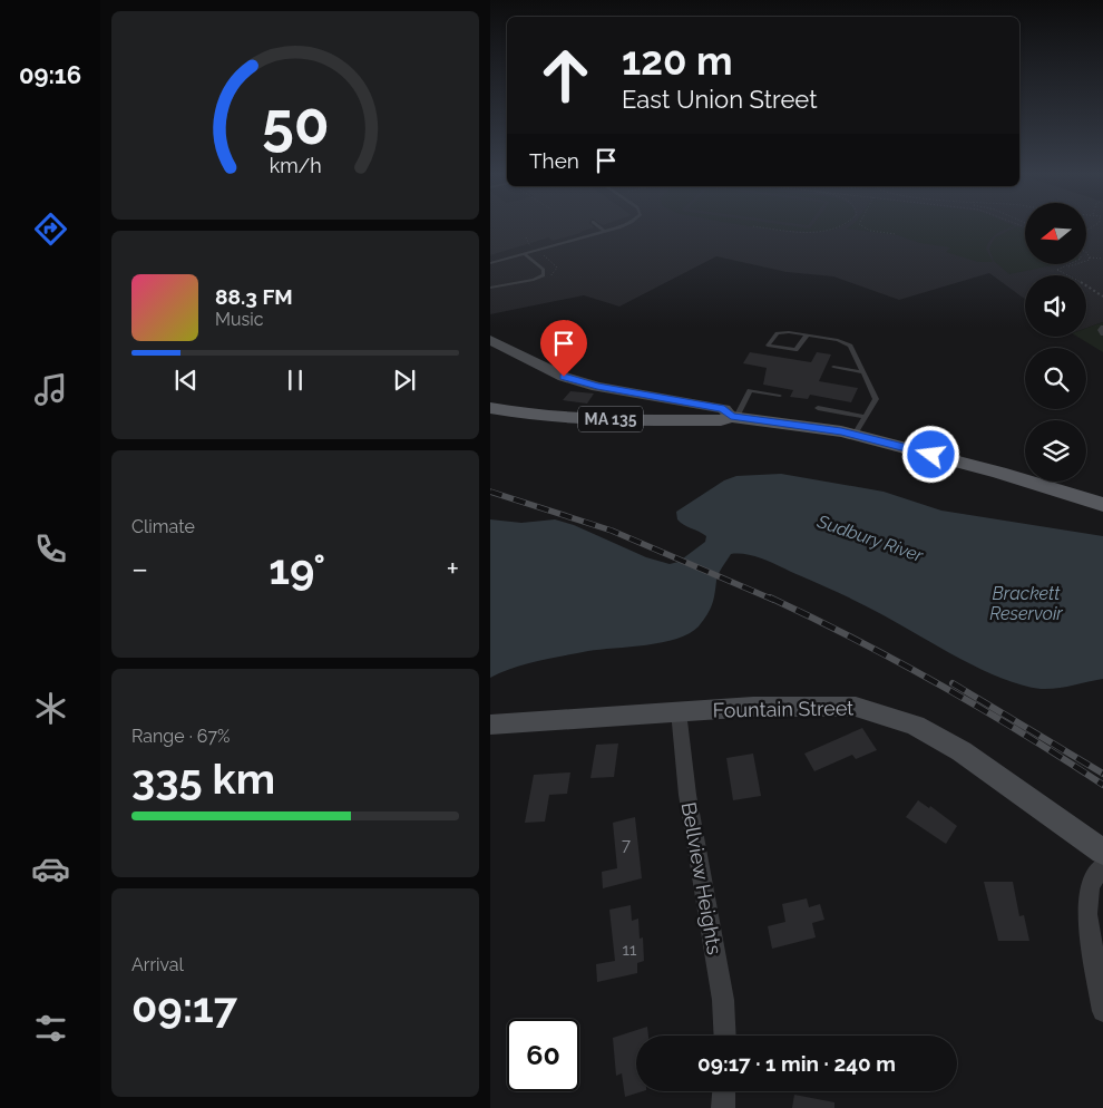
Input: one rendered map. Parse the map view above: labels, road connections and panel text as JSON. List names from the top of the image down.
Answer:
{
  "streets": {
    "main road": ["MA 135"],
    "street": ["Fountain Street", "Bellview Heights"]
  },
  "crossings": [
    ["Fountain Street", "Bellview Heights"]
  ],
  "water": ["Sudbury River", "Brackett Reservoir"],
  "house_numbers": ["7", "11"],
  "north": "left",
  "page": {
    "tabs": "09:16",
    "turn": ["120 m", "East Union Street"],
    "then": "Then",
    "song": ["88.3 FM", "Music"],
    "tile": [
      "Climate",
      ["Range · 67%", "335 km"],
      ["Arrival", "09:17"]
    ],
    "heat": ["−", "19°", "+"],
    "limit": "60",
    "trip": "09:17 · 1 min · 240 m",
    "gauge": ["50", "km/h"]
  }
}
